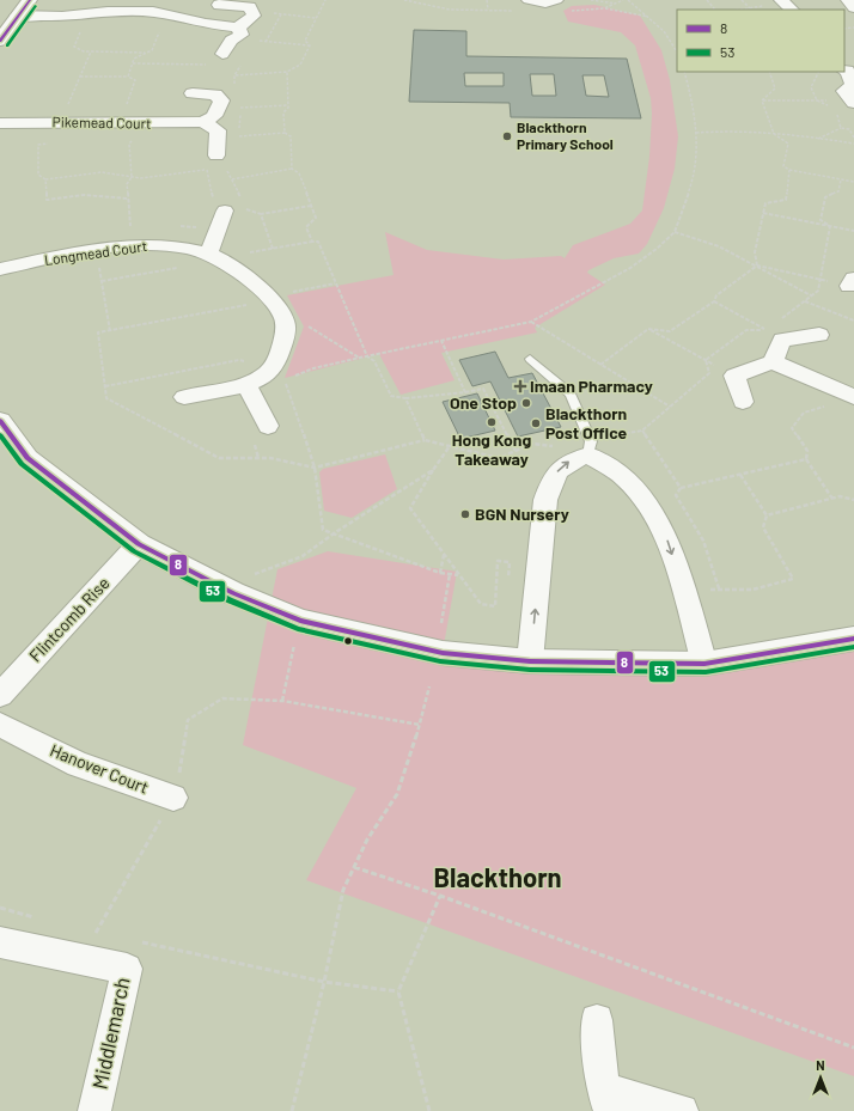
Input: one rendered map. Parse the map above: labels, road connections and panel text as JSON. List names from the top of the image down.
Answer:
{
  "streets": {
    "street": [
      "Pikemead Court",
      "Longmead Court",
      "Flintcomb Rise",
      "Hanover Court",
      "Middlemarch"
    ]
  },
  "districts": ["Blackthorn"],
  "places": {
    "other": [
      "Blackthorn Primary School",
      "One Stop",
      "Hong Kong Takeaway",
      "Blackthorn Post Office",
      "BGN Nursery"
    ],
    "health": ["Imaan Pharmacy"]
  },
  "lines": ["transit line 8", "transit line 53"],
  "legend": ["8", "53"],
  "north": "top"
}
